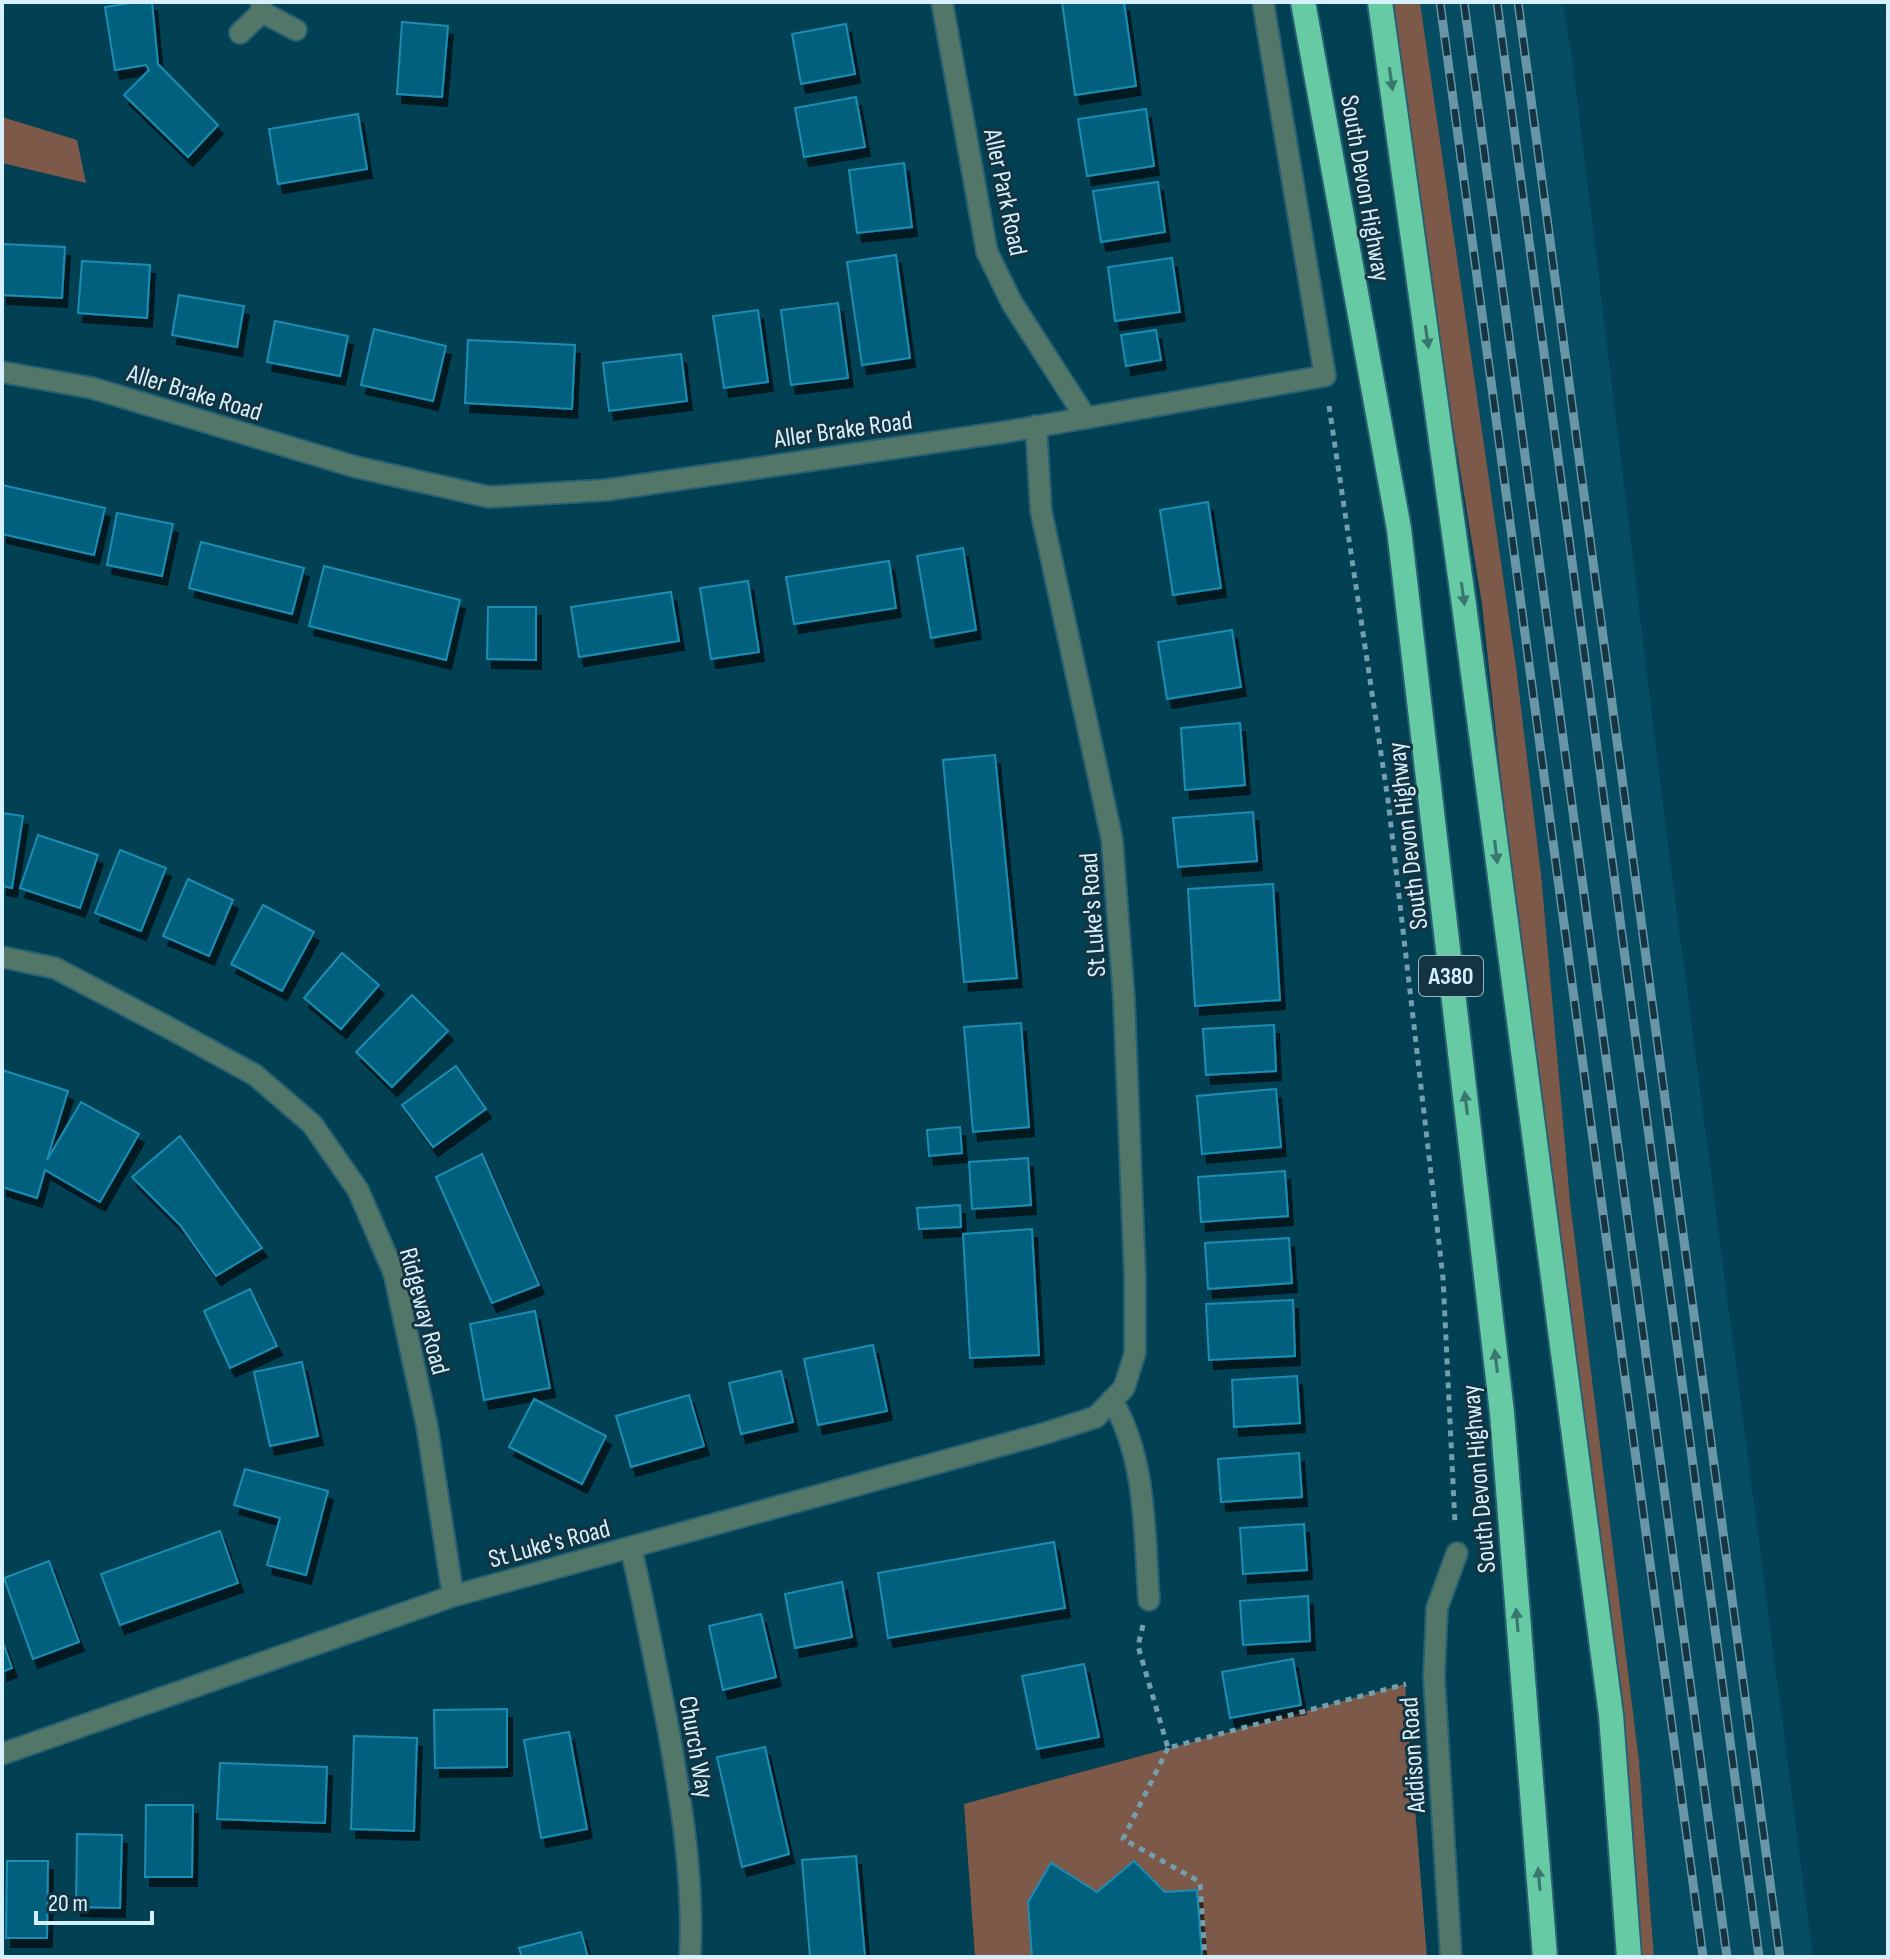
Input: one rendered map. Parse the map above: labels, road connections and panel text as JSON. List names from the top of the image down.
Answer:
{
  "streets": {
    "highway": ["South Devon Highway", "A380"],
    "street": [
      "Aller Park Road",
      "Aller Brake Road",
      "St Luke's Road",
      "Ridgeway Road",
      "Church Way",
      "Addison Road"
    ]
  },
  "crossings": [
    ["Aller Park Road", "Aller Brake Road"],
    ["Aller Brake Road", "St Luke's Road"],
    ["St Luke's Road", "Ridgeway Road"],
    ["St Luke's Road", "Church Way"]
  ],
  "scale_bar": "20 m"
}
